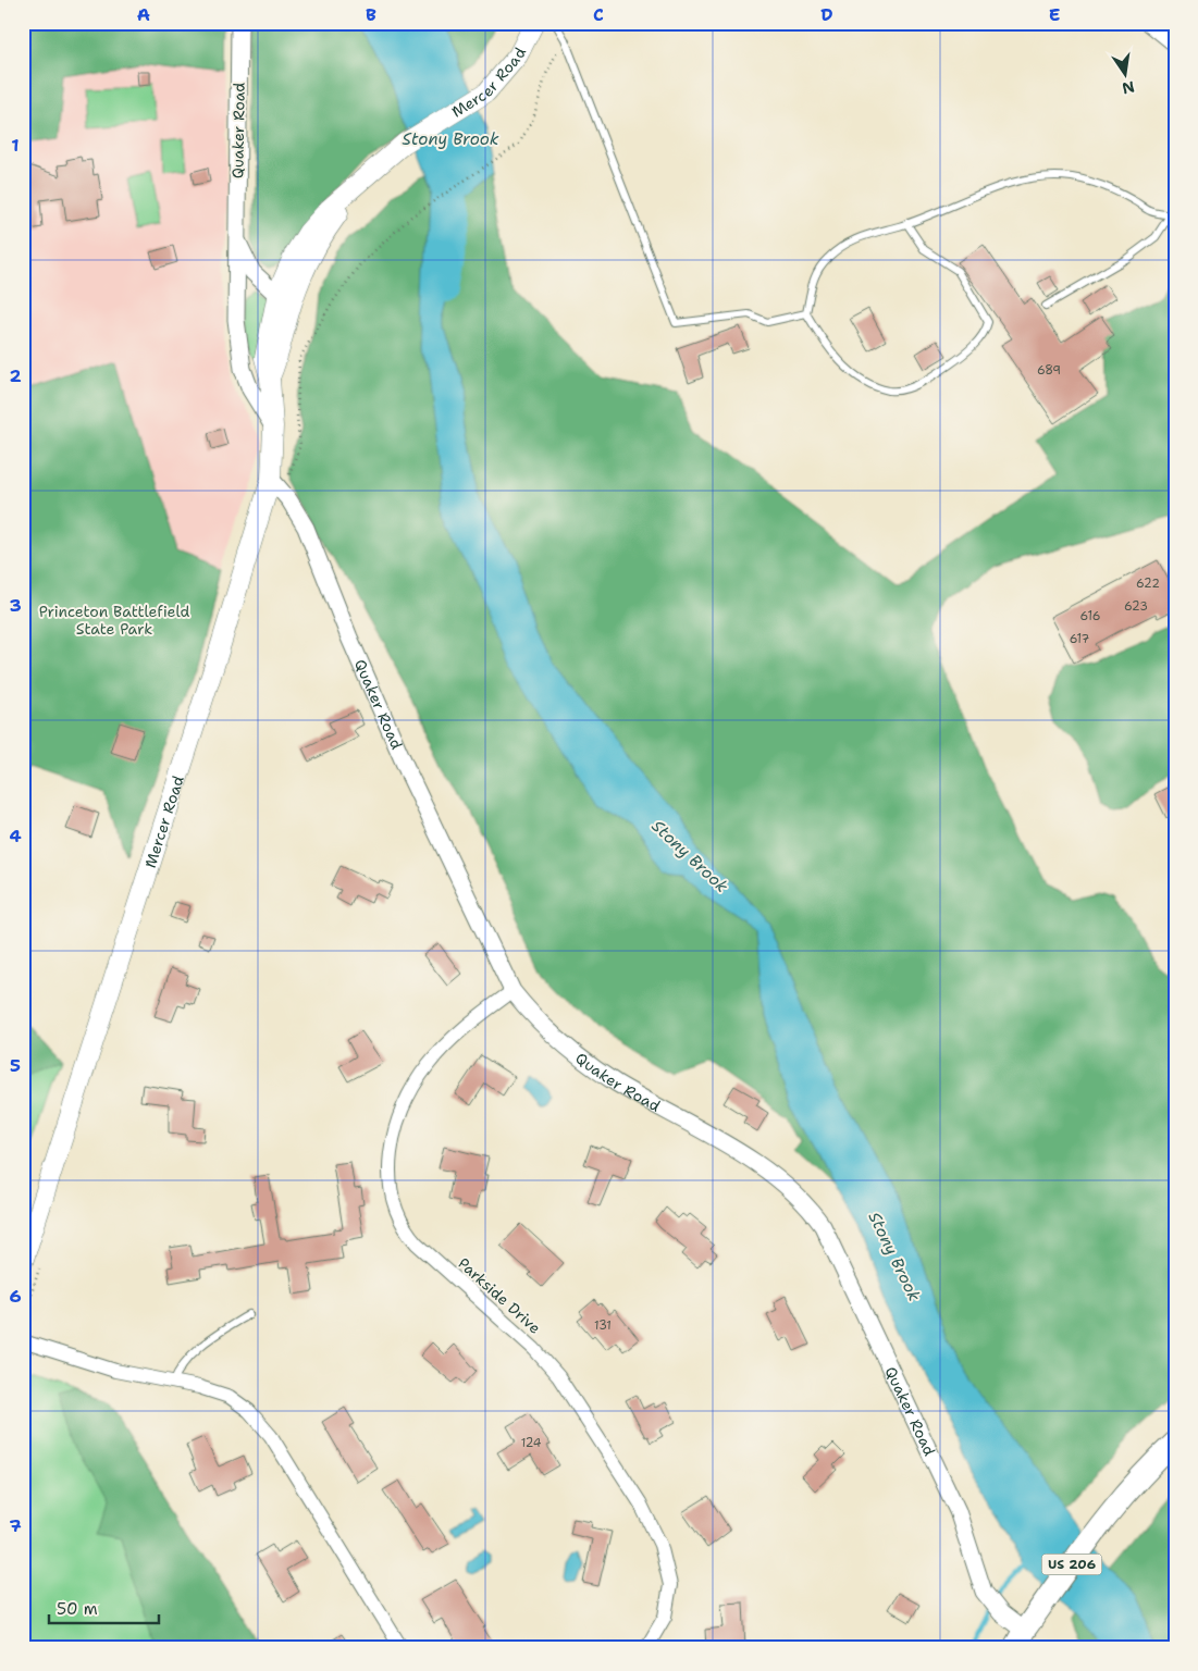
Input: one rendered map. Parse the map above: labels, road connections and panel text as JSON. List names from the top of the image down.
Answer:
{
  "streets": {
    "highway": ["US 206"],
    "main road": ["Mercer Road"],
    "street": ["Quaker Road", "Parkside Drive"]
  },
  "crossings": [
    ["Mercer Road", "Quaker Road"],
    ["Quaker Road", "Parkside Drive"],
    ["Quaker Road", "US 206"]
  ],
  "water": ["Stony Brook"],
  "parks": ["Princeton Battlefield State Park"],
  "house_numbers": [
    "689",
    "622",
    "623",
    "616",
    "617",
    "131",
    "124"
  ],
  "scale_bar": "50 m",
  "north": "bottom",
  "grid": {
    "columns": [
      "A",
      "B",
      "C",
      "D",
      "E"
    ],
    "rows": [
      "1",
      "2",
      "3",
      "4",
      "5",
      "6",
      "7"
    ]
  }
}
